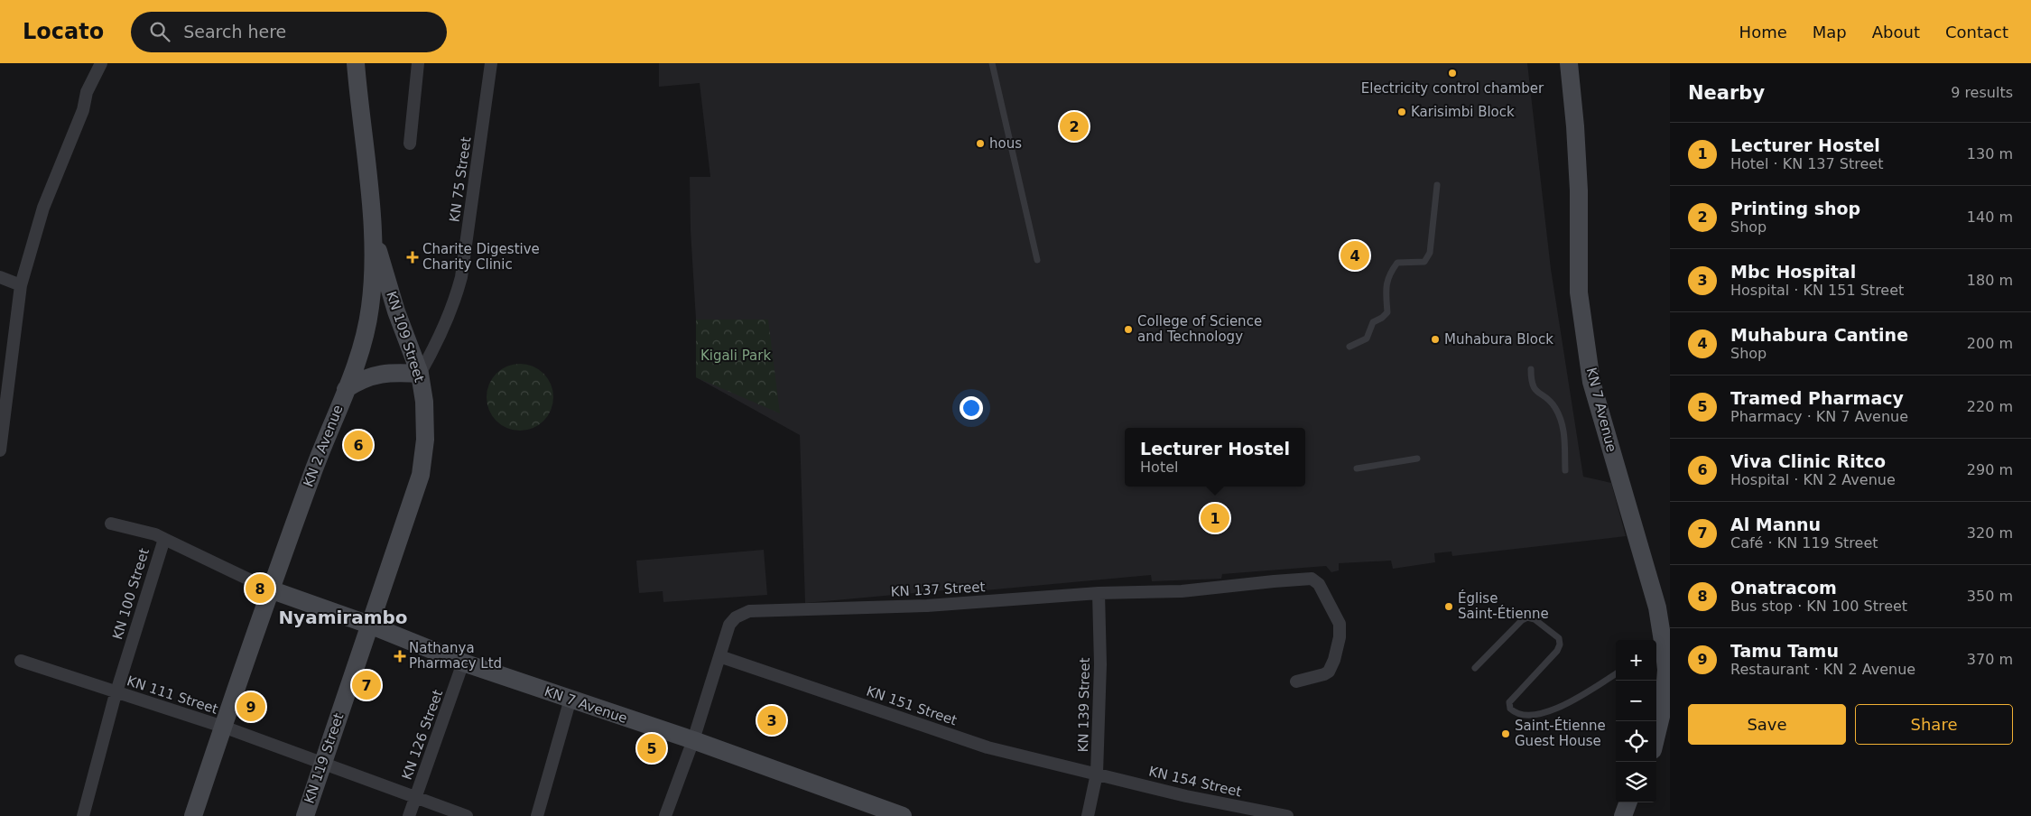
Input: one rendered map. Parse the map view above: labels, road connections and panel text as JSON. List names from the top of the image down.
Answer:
{
  "streets": {
    "main road": [
      "KN 109 Street",
      "KN 7 Avenue",
      "KN 2 Avenue",
      "KN 119 Street"
    ],
    "street": [
      "KN 75 Street",
      "KN 137 Street",
      "KN 100 Street",
      "KN 111 Street",
      "KN 139 Street",
      "KN 151 Street",
      "KN 126 Street",
      "KN 154 Street"
    ]
  },
  "crossings": [
    ["KN 75 Street", "KN 109 Street"],
    ["KN 109 Street", "KN 7 Avenue"],
    ["KN 109 Street", "KN 2 Avenue"],
    ["KN 109 Street", "KN 119 Street"],
    ["KN 7 Avenue", "KN 2 Avenue"],
    ["KN 7 Avenue", "KN 137 Street"],
    ["KN 7 Avenue", "KN 100 Street"],
    ["KN 7 Avenue", "KN 126 Street"],
    ["KN 7 Avenue", "KN 119 Street"],
    ["KN 2 Avenue", "KN 100 Street"],
    ["KN 2 Avenue", "KN 111 Street"],
    ["KN 137 Street", "KN 139 Street"],
    ["KN 137 Street", "KN 151 Street"],
    ["KN 100 Street", "KN 111 Street"],
    ["KN 111 Street", "KN 126 Street"],
    ["KN 111 Street", "KN 119 Street"],
    ["KN 139 Street", "KN 151 Street"],
    ["KN 139 Street", "KN 154 Street"],
    ["KN 151 Street", "KN 154 Street"]
  ],
  "districts": ["Nyamirambo"],
  "parks": ["Kigali Park"],
  "places": {
    "other": [
      "Electricity control chamber",
      "Karisimbi Block",
      "hous",
      "College of Science and Technology",
      "Muhabura Block",
      "Église Saint-Étienne",
      "Saint-Étienne Guest House"
    ],
    "health": ["Charite Digestive Charity Clinic", "Nathanya Pharmacy Ltd"]
  },
  "page": {
    "header": "Locato",
    "search": "Search here",
    "nav": [
      "Home",
      "Map",
      "About",
      "Contact"
    ],
    "heading": ["Nearby", "9 results"],
    "pins": [
      "2",
      "4",
      "6",
      "1",
      "8",
      "7",
      "9",
      "3",
      "5"
    ],
    "list": [
      {
        "mark": "1",
        "name": "Lecturer Hostel",
        "note": "Hotel · KN 137 Street",
        "value": "130 m"
      },
      {
        "mark": "2",
        "name": "Printing shop",
        "note": "Shop",
        "value": "140 m"
      },
      {
        "mark": "3",
        "name": "Mbc Hospital",
        "note": "Hospital · KN 151 Street",
        "value": "180 m"
      },
      {
        "mark": "4",
        "name": "Muhabura Cantine",
        "note": "Shop",
        "value": "200 m"
      },
      {
        "mark": "5",
        "name": "Tramed Pharmacy",
        "note": "Pharmacy · KN 7 Avenue",
        "value": "220 m"
      },
      {
        "mark": "6",
        "name": "Viva Clinic Ritco",
        "note": "Hospital · KN 2 Avenue",
        "value": "290 m"
      },
      {
        "mark": "7",
        "name": "Al Mannu",
        "note": "Café · KN 119 Street",
        "value": "320 m"
      },
      {
        "mark": "8",
        "name": "Onatracom",
        "note": "Bus stop · KN 100 Street",
        "value": "350 m"
      },
      {
        "mark": "9",
        "name": "Tamu Tamu",
        "note": "Restaurant · KN 2 Avenue",
        "value": "370 m"
      }
    ],
    "popup": ["Lecturer Hostel", "Hotel"],
    "map_buttons": ["+", "−"],
    "buttons": ["Save", "Share"]
  }
}
